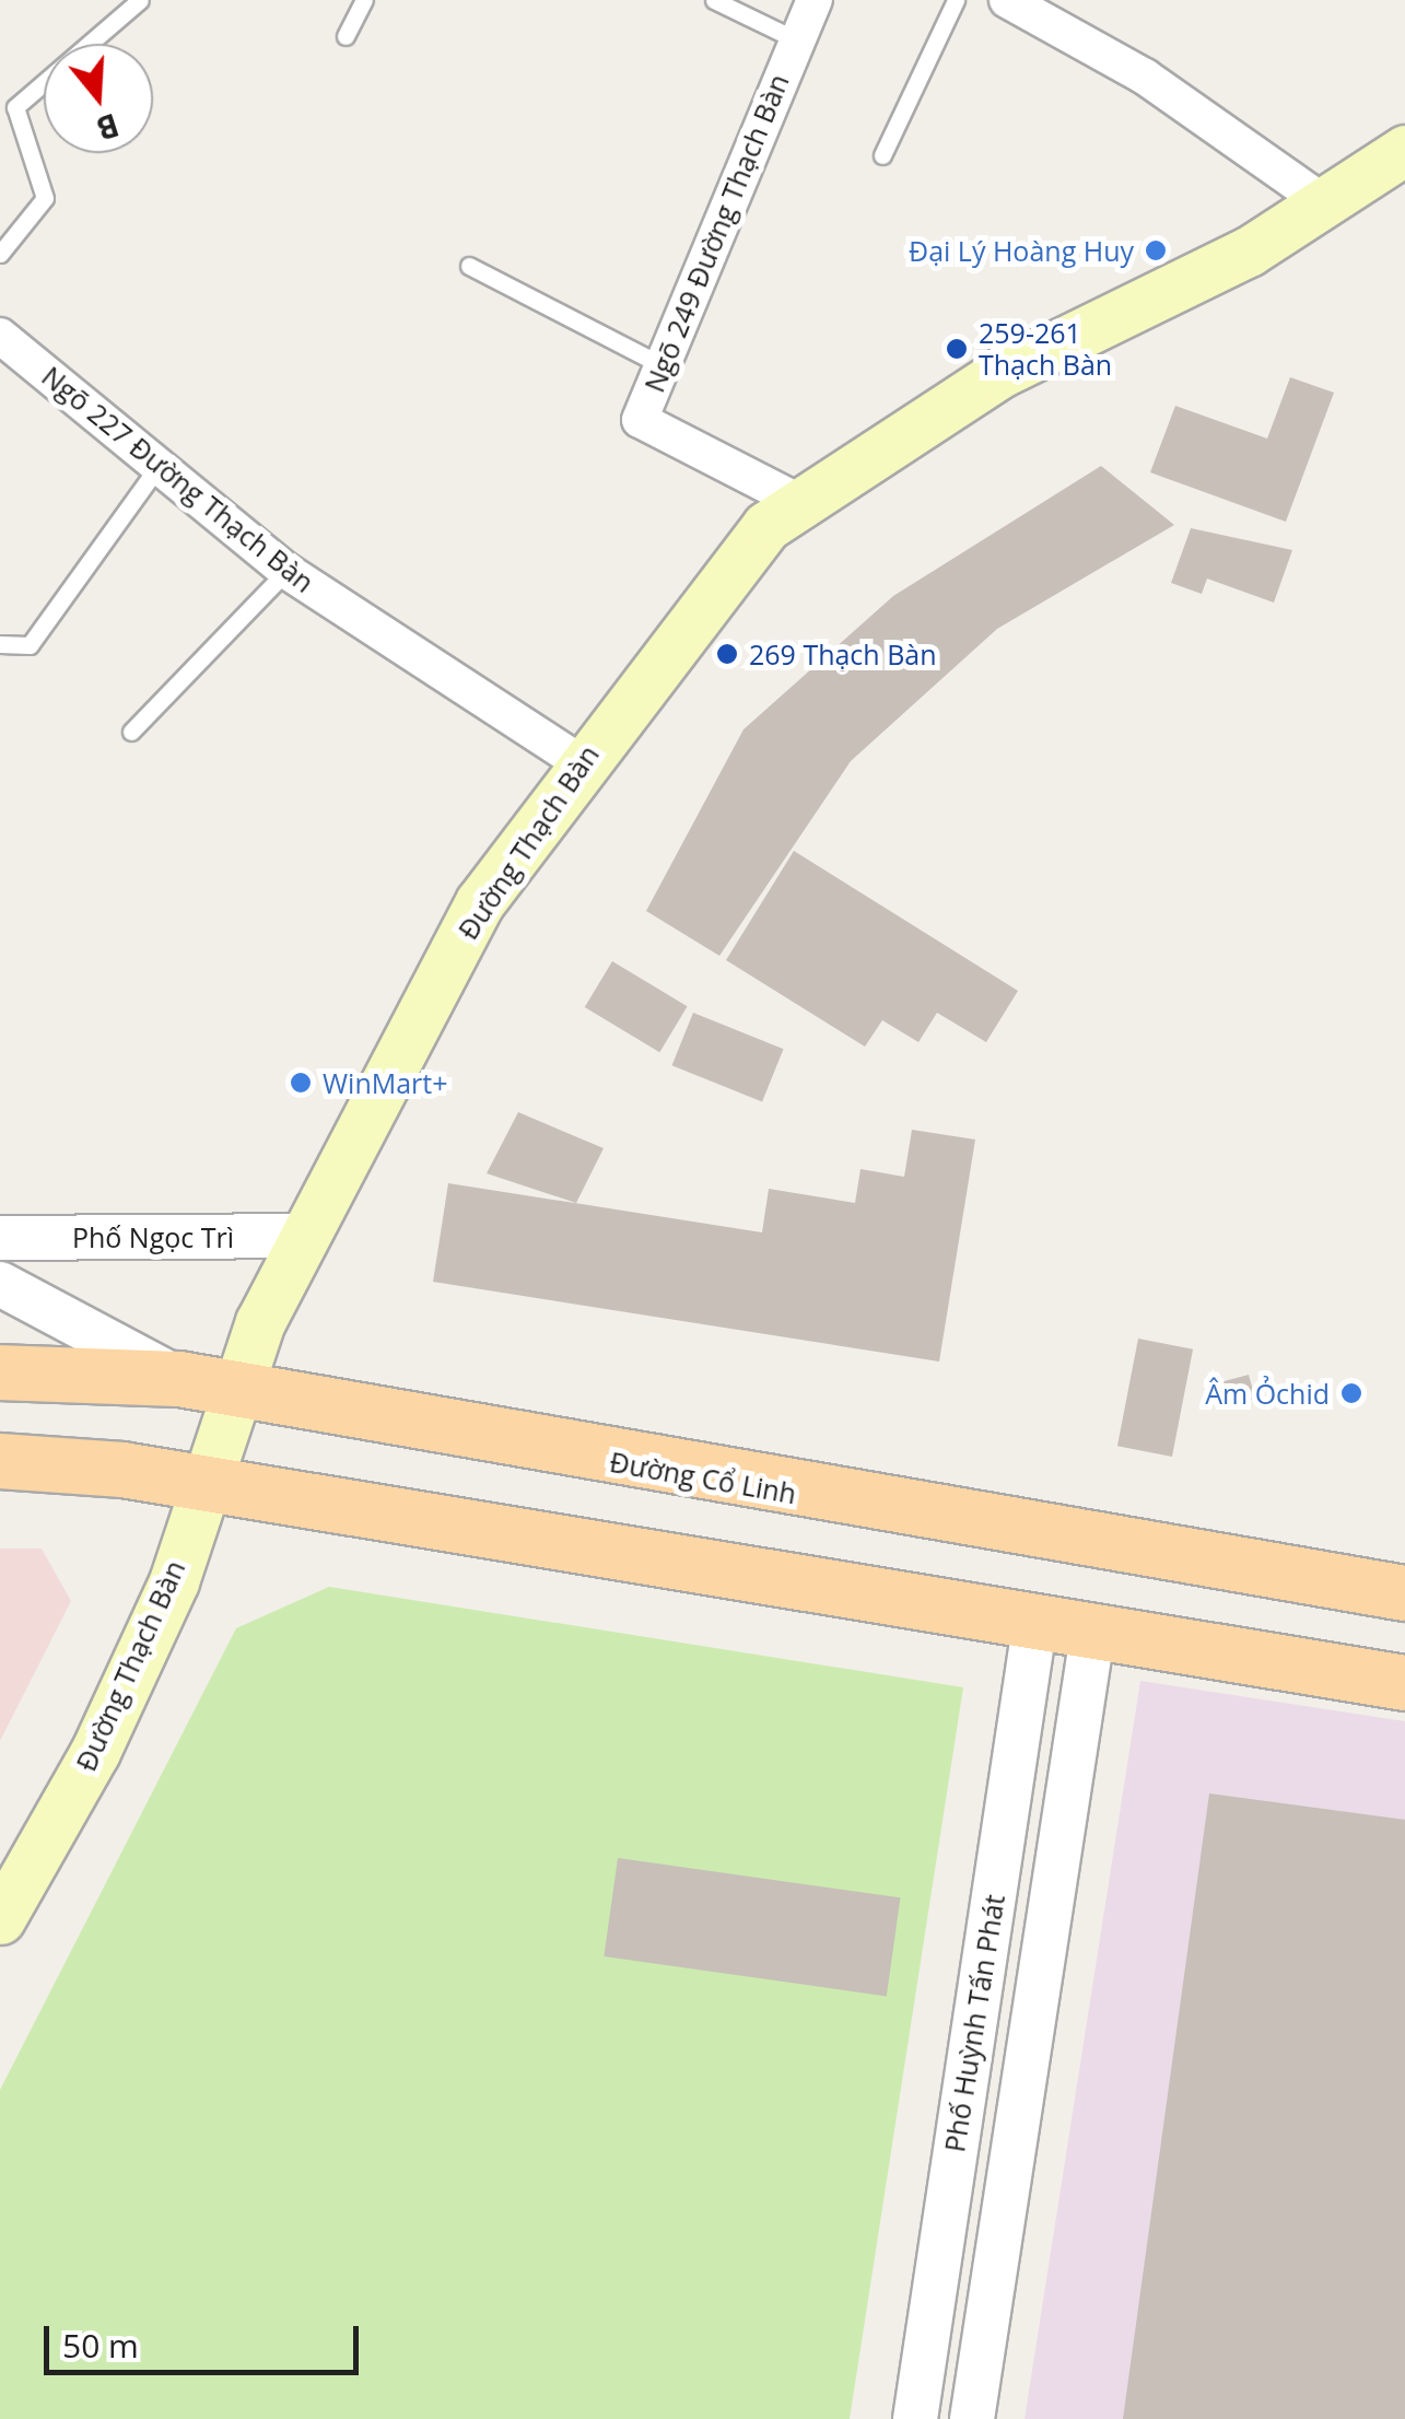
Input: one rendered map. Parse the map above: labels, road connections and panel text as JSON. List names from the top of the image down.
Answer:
{
  "streets": {
    "main road": ["Đường Thạch Bàn", "Đường Cổ Linh"],
    "street": [
      "Ngõ 249 Đường Thạch Bàn",
      "Ngõ 227 Đường Thạch Bàn",
      "Phố Ngọc Trì",
      "Phố Huỳnh Tấn Phát"
    ]
  },
  "crossings": [
    ["Ngõ 249 Đường Thạch Bàn", "Đường Thạch Bàn"],
    ["Ngõ 227 Đường Thạch Bàn", "Đường Thạch Bàn"],
    ["Đường Thạch Bàn", "Phố Ngọc Trì"],
    ["Đường Thạch Bàn", "Đường Cổ Linh"]
  ],
  "places": [
    "Đại Lý Hoàng Huy",
    "259-261 Thạch Bàn",
    "269 Thạch Bàn",
    "WinMart+",
    "Âm Ỏchid"
  ],
  "scale_bar": "50 m",
  "north": "bottom"
}
